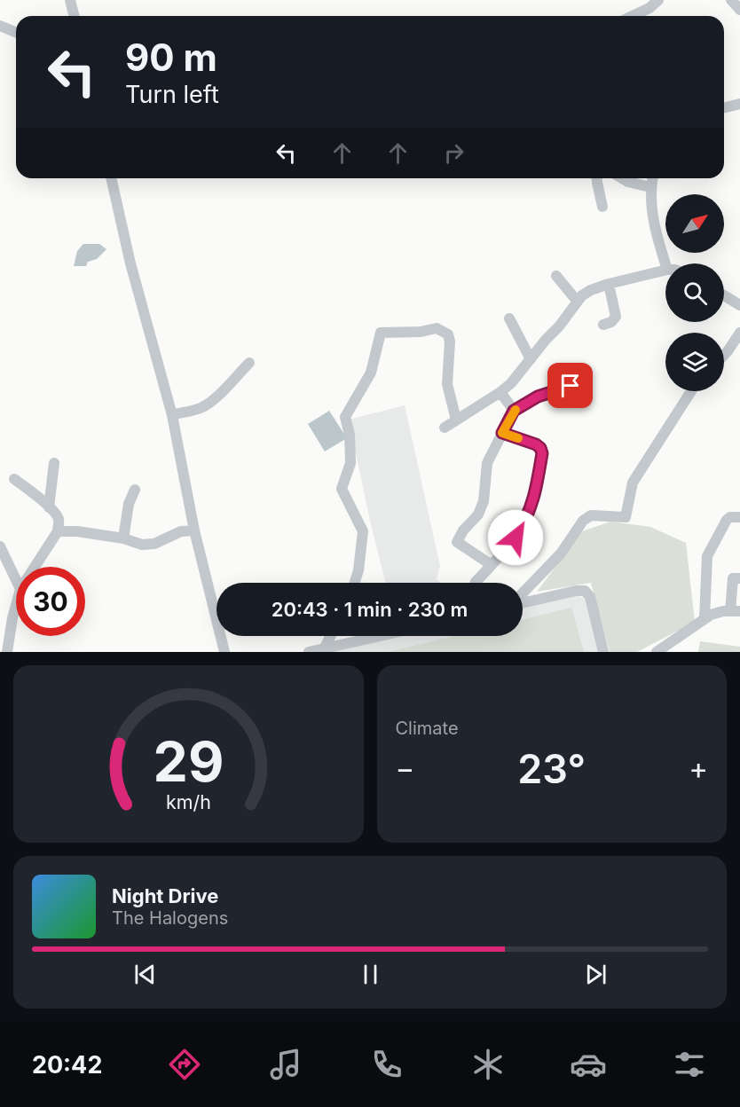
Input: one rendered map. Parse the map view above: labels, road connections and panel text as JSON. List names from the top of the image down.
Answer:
{
  "north": "top right",
  "page": {
    "turn": ["90 m", "Turn left"],
    "limit": "30",
    "trip": "20:43 · 1 min · 230 m",
    "tile": "Climate",
    "heat": ["−", "23°", "+"],
    "song": ["Night Drive", "The Halogens"],
    "tabs": "20:42",
    "gauge": ["29", "km/h"]
  }
}
